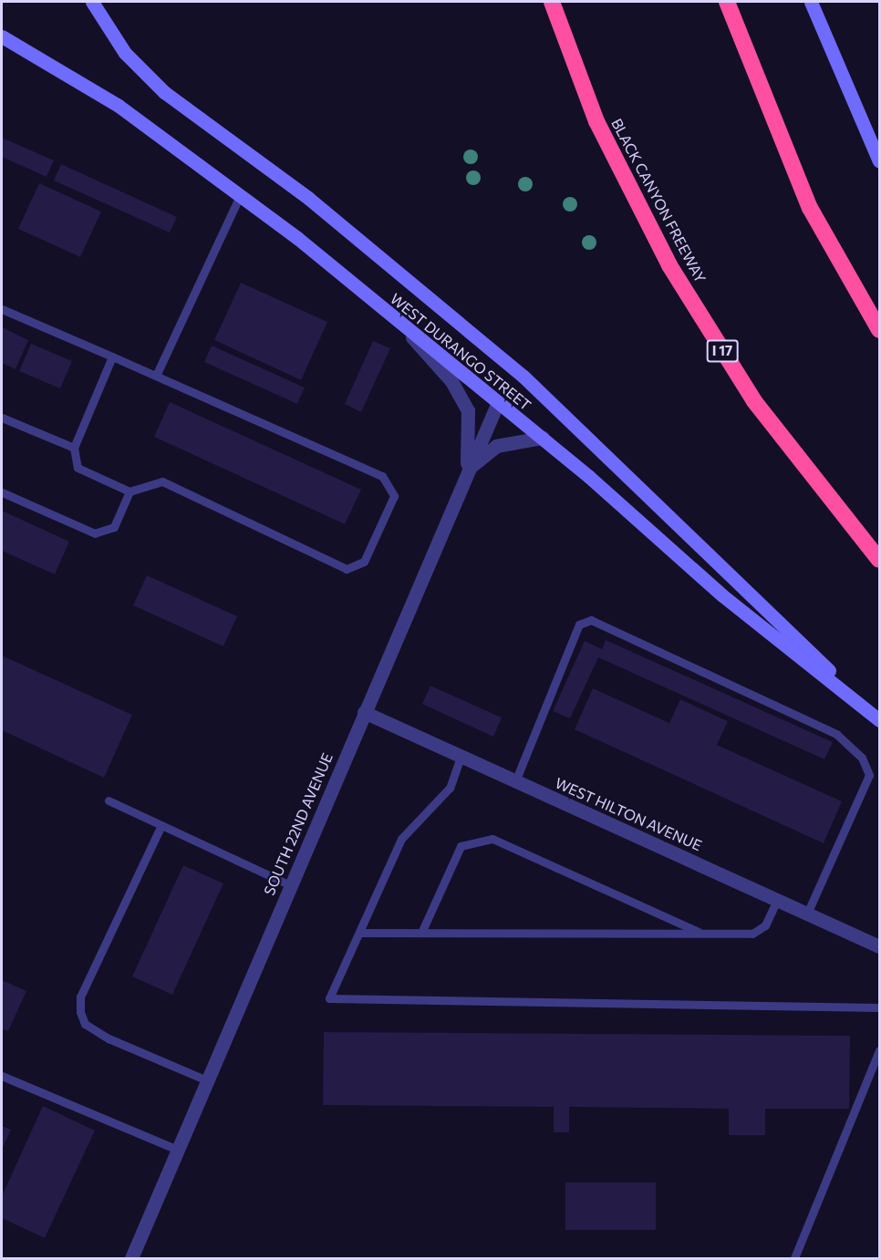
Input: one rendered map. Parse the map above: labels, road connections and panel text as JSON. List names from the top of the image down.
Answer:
{
  "streets": {
    "highway": ["BLACK CANYON FREEWAY", "I 17"],
    "main road": ["WEST DURANGO STREET"],
    "street": ["WEST HILTON AVENUE", "SOUTH 22ND AVENUE"]
  },
  "crossings": [
    ["WEST DURANGO STREET", "SOUTH 22ND AVENUE"],
    ["WEST HILTON AVENUE", "SOUTH 22ND AVENUE"]
  ]
}
